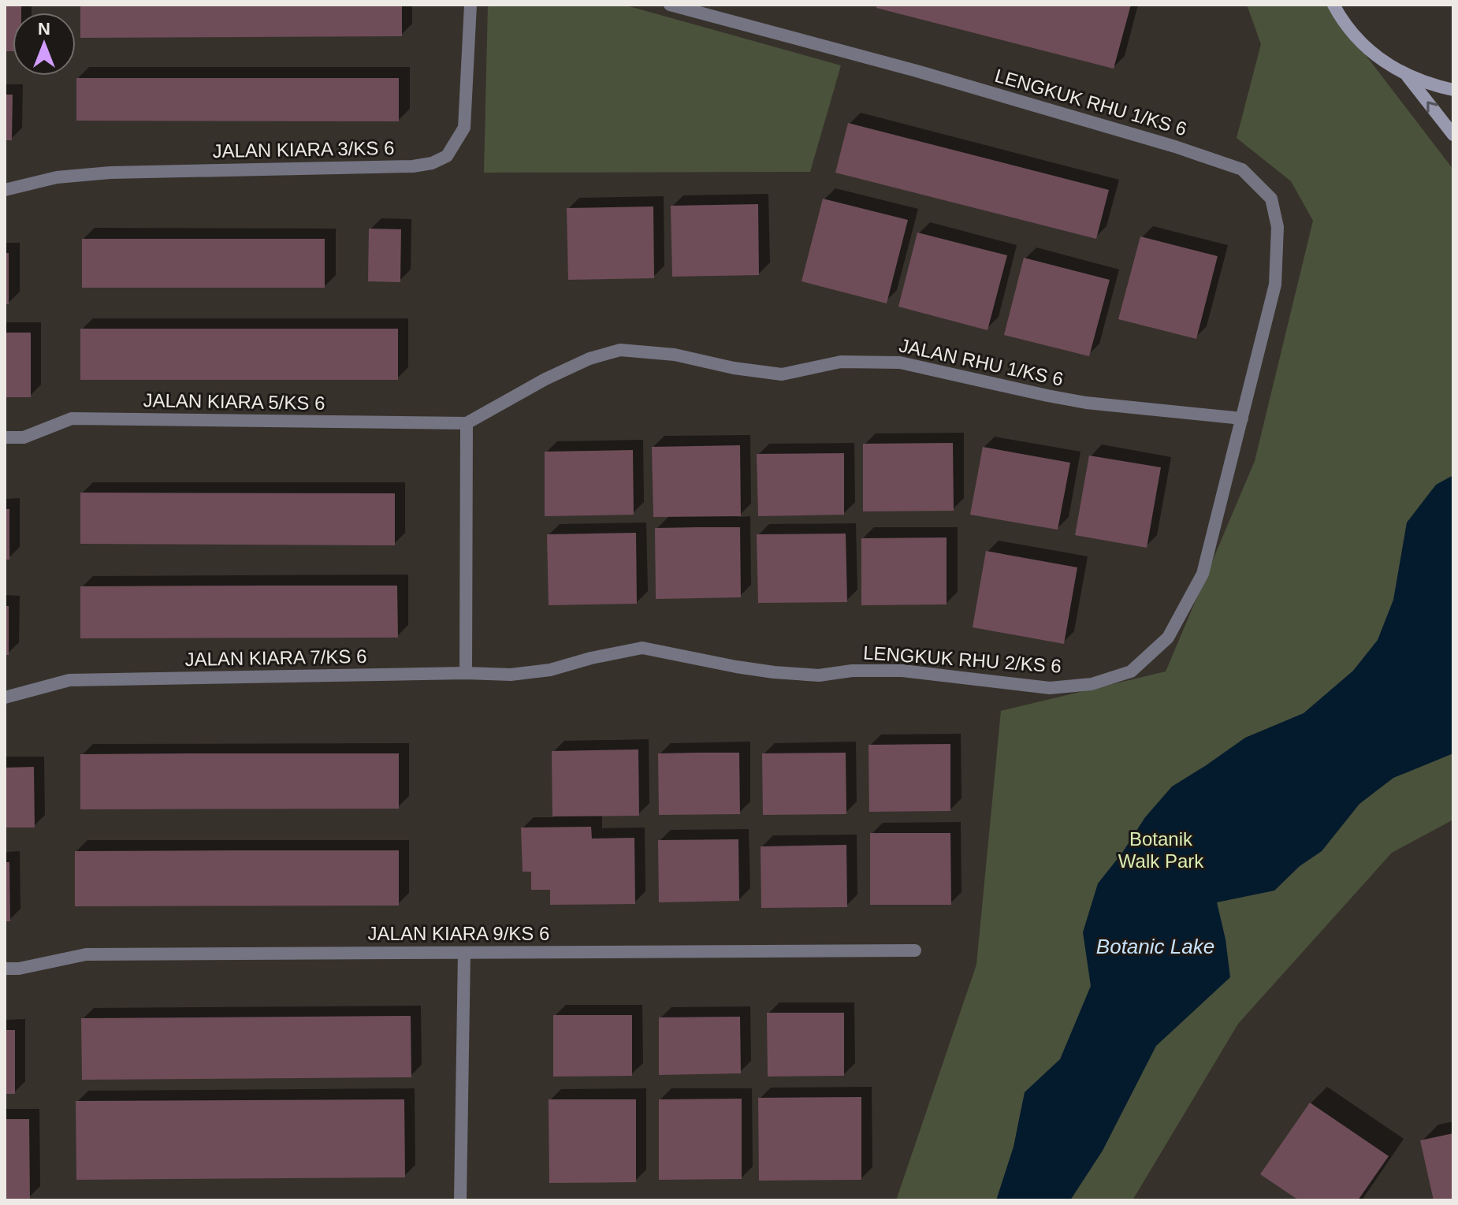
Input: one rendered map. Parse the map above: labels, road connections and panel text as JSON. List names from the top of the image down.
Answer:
{
  "streets": {
    "street": [
      "LENGKUK RHU 1/KS 6",
      "JALAN KIARA 3/KS 6",
      "JALAN RHU 1/KS 6",
      "JALAN KIARA 5/KS 6",
      "JALAN KIARA 7/KS 6",
      "LENGKUK RHU 2/KS 6",
      "JALAN KIARA 9/KS 6"
    ]
  },
  "crossings": [
    ["LENGKUK RHU 1/KS 6", "JALAN RHU 1/KS 6"],
    ["LENGKUK RHU 1/KS 6", "LENGKUK RHU 2/KS 6"],
    ["JALAN RHU 1/KS 6", "JALAN KIARA 5/KS 6"],
    ["JALAN RHU 1/KS 6", "LENGKUK RHU 2/KS 6"],
    ["JALAN KIARA 7/KS 6", "LENGKUK RHU 2/KS 6"]
  ],
  "water": ["Botanic Lake"],
  "parks": ["Botanik Walk Park"],
  "north": "top"
}
